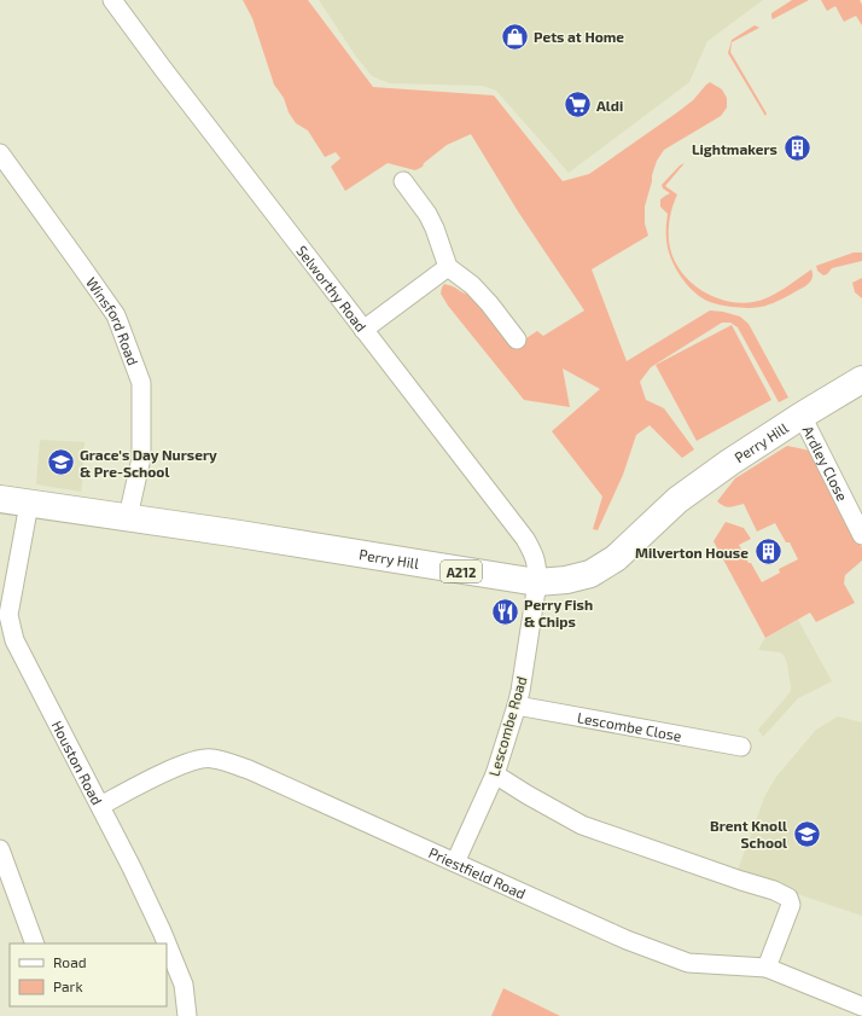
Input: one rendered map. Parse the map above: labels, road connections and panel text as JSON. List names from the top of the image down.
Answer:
{
  "streets": {
    "main road": ["Perry Hill", "A212"],
    "street": [
      "Selworthy Road",
      "Winsford Road",
      "Ardley Close",
      "Lescombe Road",
      "Lescombe Close",
      "Houston Road",
      "Priestfield Road"
    ]
  },
  "crossings": [
    ["Selworthy Road", "Perry Hill"],
    ["Selworthy Road", "Lescombe Road"],
    ["Winsford Road", "Perry Hill"],
    ["Perry Hill", "Ardley Close"],
    ["Perry Hill", "Lescombe Road"],
    ["Perry Hill", "Houston Road"],
    ["Lescombe Road", "Lescombe Close"],
    ["Lescombe Road", "Priestfield Road"],
    ["Houston Road", "Priestfield Road"]
  ],
  "places": {
    "shop": ["Pets at Home"],
    "supermarket": ["Aldi"],
    "building": ["Lightmakers", "Milverton House"],
    "school or university": ["Grace’s Day Nursery & Pre-School", "Brent Knoll School"],
    "restaurant": ["Perry Fish & Chips"]
  },
  "legend": ["Road", "Park"]
}
